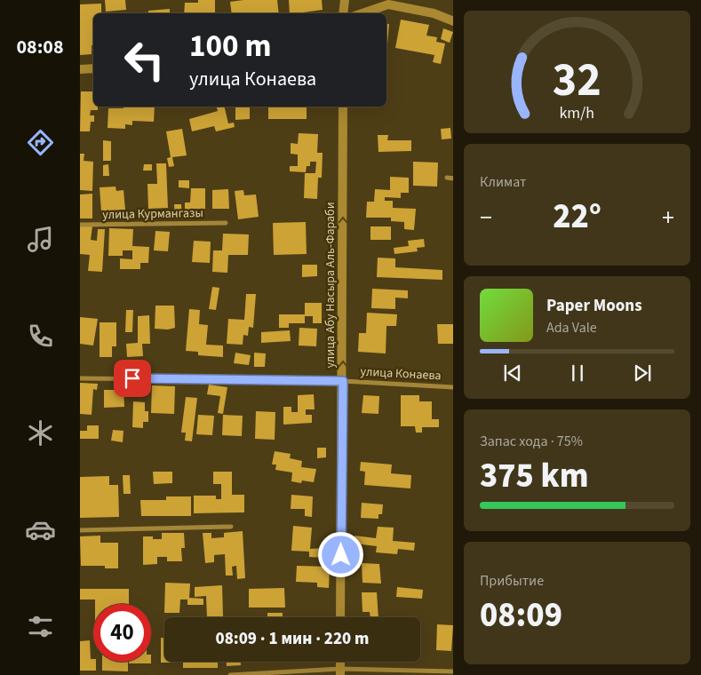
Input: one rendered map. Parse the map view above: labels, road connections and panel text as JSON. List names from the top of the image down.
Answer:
{
  "streets": {
    "street": ["улица Курмангазы", "улица Абу Насыра Аль-Фараби", "улица Конаева"]
  },
  "crossings": [
    ["улица Абу Насыра Аль-Фараби", "улица Конаева"]
  ],
  "one_way": ["улица Абу Насыра Аль-Фараби"],
  "page": {
    "tabs": "08:08",
    "turn": ["100 m", "улица Конаева"],
    "tile": [
      "Климат",
      ["Запас хода · 75%", "375 km"],
      ["Прибытие", "08:09"]
    ],
    "heat": ["−", "22°", "+"],
    "song": ["Paper Moons", "Ada Vale"],
    "limit": "40",
    "trip": "08:09 · 1 мин · 220 m",
    "gauge": ["32", "km/h"]
  }
}
